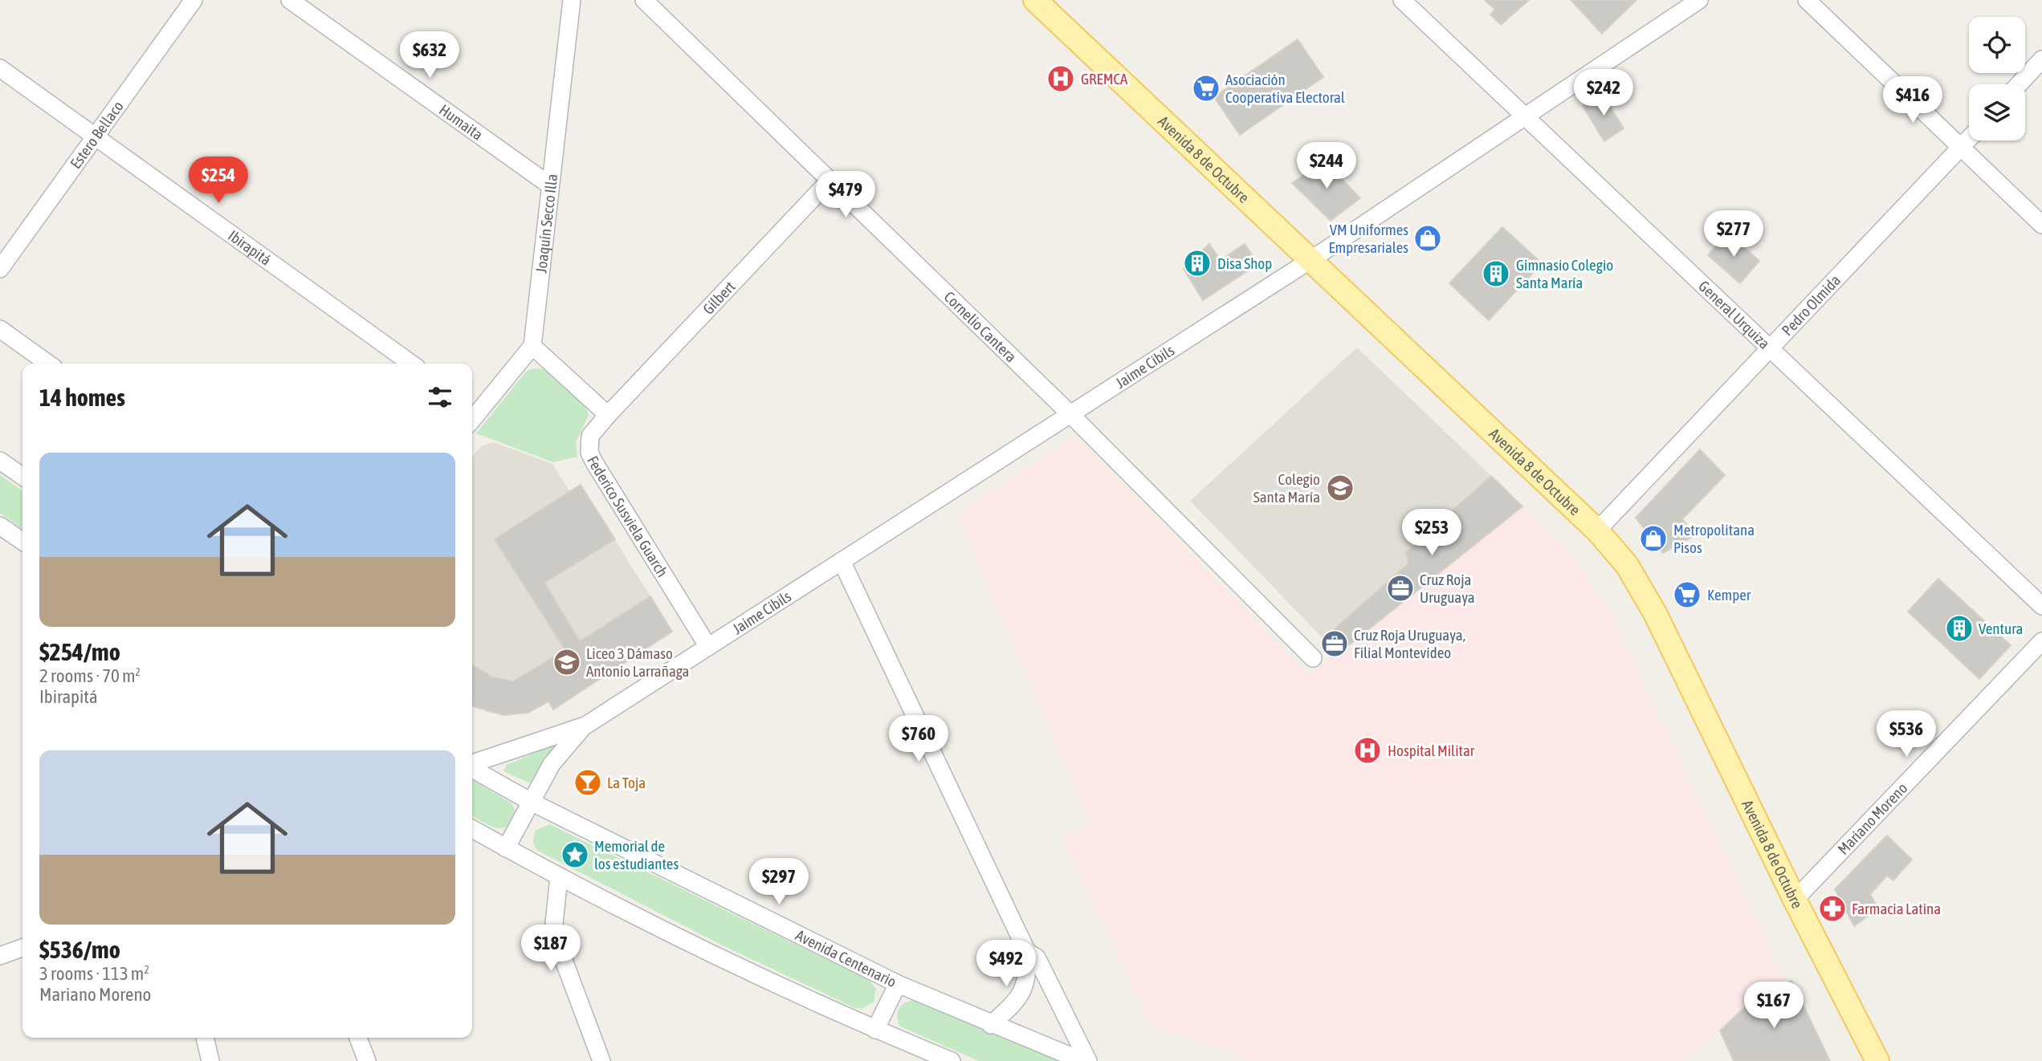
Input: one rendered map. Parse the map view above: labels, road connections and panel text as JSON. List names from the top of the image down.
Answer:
{
  "streets": {
    "main road": ["Avenida 8 de Octubre"],
    "street": [
      "Humaita",
      "Estero Bellaco",
      "Joaquín Secco Illa",
      "Ibirapitá",
      "Gilbert",
      "Pedro Olmida",
      "General Urquiza",
      "Cornelio Cantera",
      "Jaime Cibils",
      "Federico Susviela Guarch",
      "Mariano Moreno",
      "Avenida Centenario"
    ]
  },
  "crossings": [
    ["Humaita", "Joaquín Secco Illa"],
    ["Estero Bellaco", "Ibirapitá"],
    ["Avenida 8 de Octubre", "Pedro Olmida"],
    ["Avenida 8 de Octubre", "Jaime Cibils"],
    ["Avenida 8 de Octubre", "Mariano Moreno"],
    ["Gilbert", "Cornelio Cantera"],
    ["Gilbert", "Federico Susviela Guarch"],
    ["Pedro Olmida", "General Urquiza"],
    ["General Urquiza", "Jaime Cibils"],
    ["Cornelio Cantera", "Jaime Cibils"],
    ["Jaime Cibils", "Federico Susviela Guarch"],
    ["Jaime Cibils", "Avenida Centenario"]
  ],
  "places": {
    "hospital": ["GREMCA", "Hospital Militar"],
    "supermarket": ["Asociación Cooperativa Electoral", "Kemper"],
    "shop": ["VM Uniformes Empresariales", "Metropolitana Pisos"],
    "building": ["Disa Shop", "Gimnasio Colegio Santa María", "Ventura"],
    "school or university": ["Colegio Santa María", "Liceo 3 Dámaso Antonio Larrañaga"],
    "office": ["Cruz Roja Uruguaya", "Cruz Roja Uruguaya, Filial Montevideo"],
    "bar": ["La Toja"],
    "place": ["Memorial de los estudiantes"],
    "pharmacy": ["Farmacia Latina"]
  },
  "page": {
    "price": [
      "$632",
      "$242",
      "$416",
      "$244",
      "$254",
      "$479",
      "$277",
      "$253",
      "$536",
      "$760",
      "$297",
      "$187",
      "$492",
      "$167"
    ],
    "heading": "14 homes",
    "list": [
      {
        "name": "$254/mo",
        "note": "2 rooms · 70 m² · Ibirapitá"
      },
      {
        "name": "$536/mo",
        "note": "3 rooms · 113 m² · Mariano Moreno"
      }
    ]
  }
}
